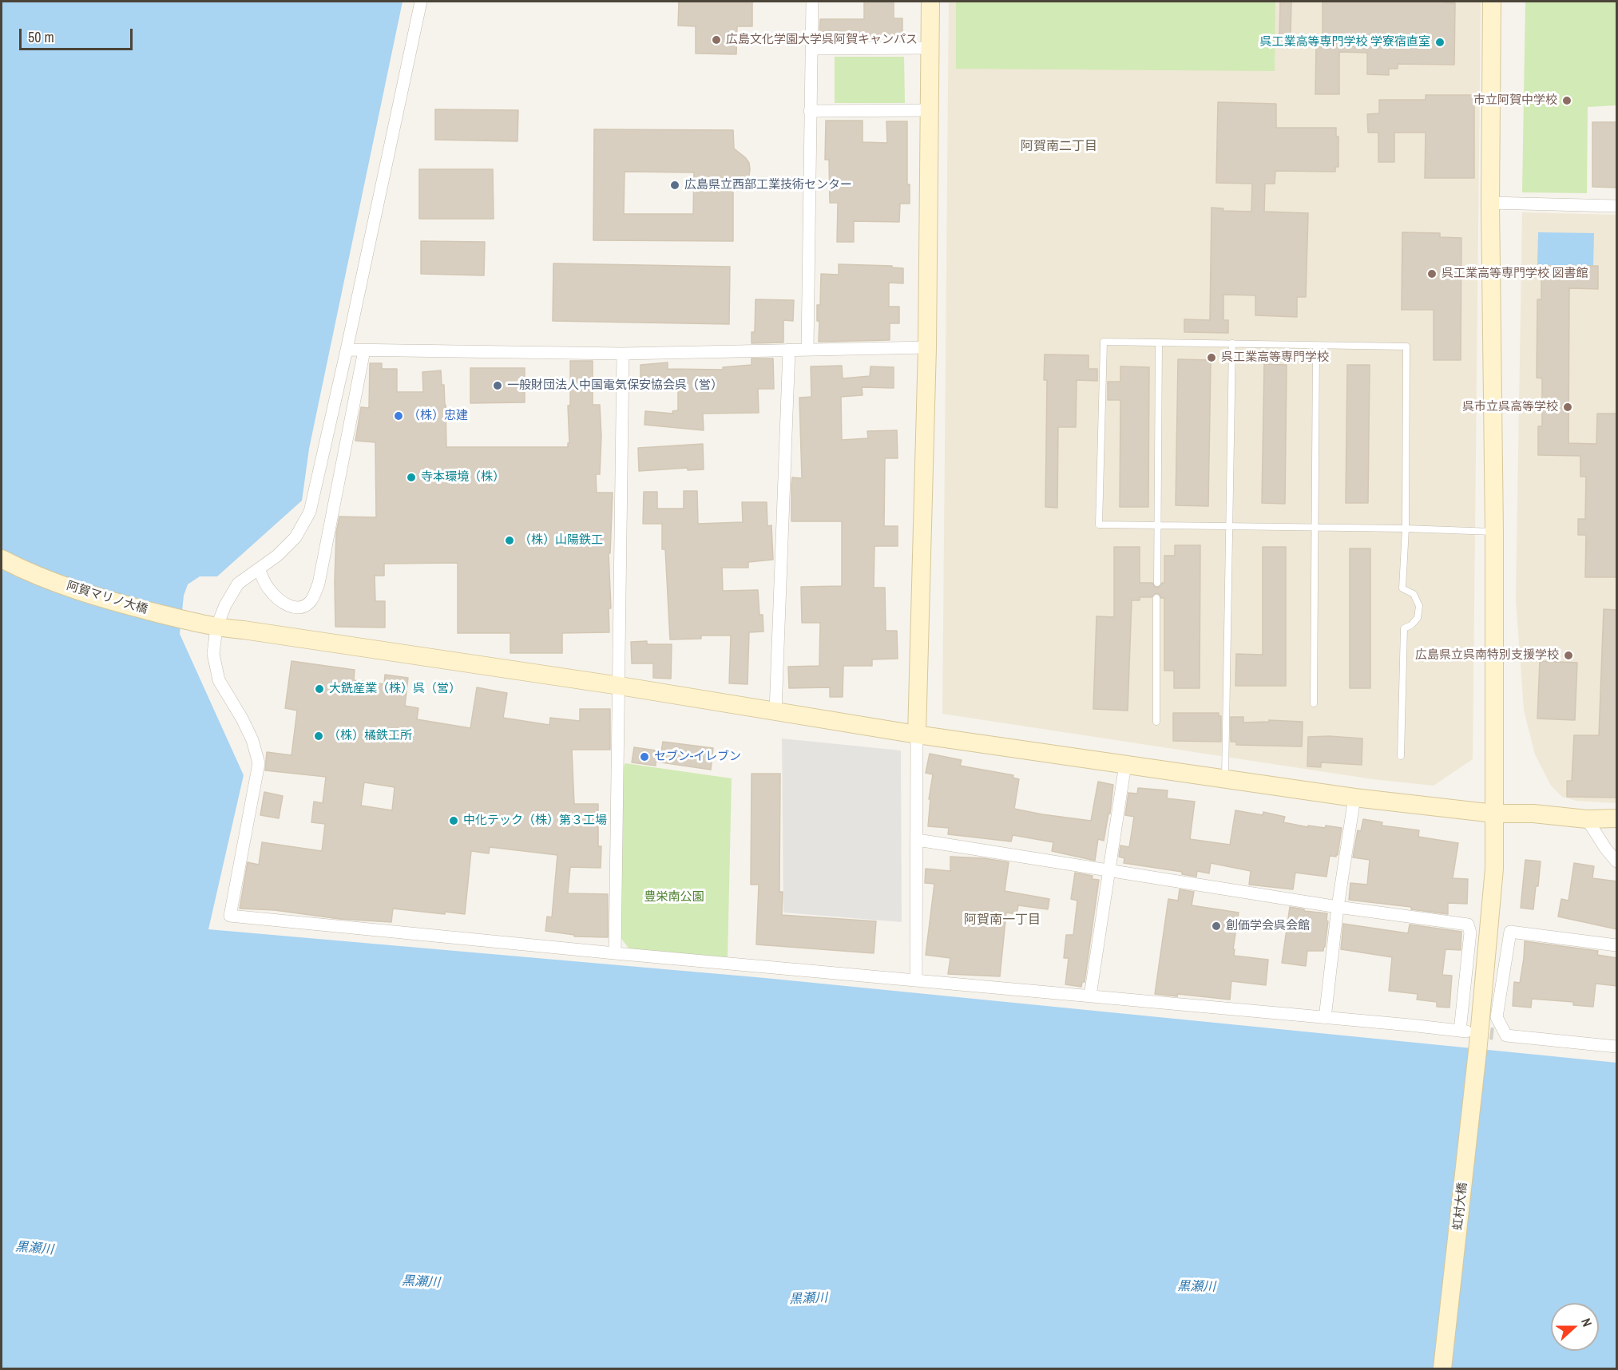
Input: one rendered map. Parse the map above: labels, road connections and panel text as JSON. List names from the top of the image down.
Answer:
{
  "streets": {
    "street": ["阿賀マリノ大橋", "虹村大橋"]
  },
  "crossings": [
    ["阿賀マリノ大橋", "虹村大橋"]
  ],
  "districts": ["阿賀南二丁目", "阿賀南一丁目"],
  "water": ["黒瀬川"],
  "parks": ["豊栄南公園"],
  "places": [
    "広島文化学園大学呉阿賀キャンパス",
    "呉工業高等専門学校 学寮宿直室",
    "市立阿賀中学校",
    "広島県立西部工業技術センター",
    "呉工業高等専門学校 図書館",
    "呉工業高等専門学校",
    "一般財団法人中国電気保安協会呉（営）",
    "呉市立呉高等学校",
    "（株）忠建",
    "寺本環境（株）",
    "（株）山陽鉄工",
    "広島県立呉南特別支援学校",
    "大銑産業（株）呉（営）",
    "（株）橘鉄工所",
    "セブン-イレブン",
    "中化テック（株）第３工場",
    "創価学会呉会館"
  ],
  "scale_bar": "50 m",
  "north": "right"
}
